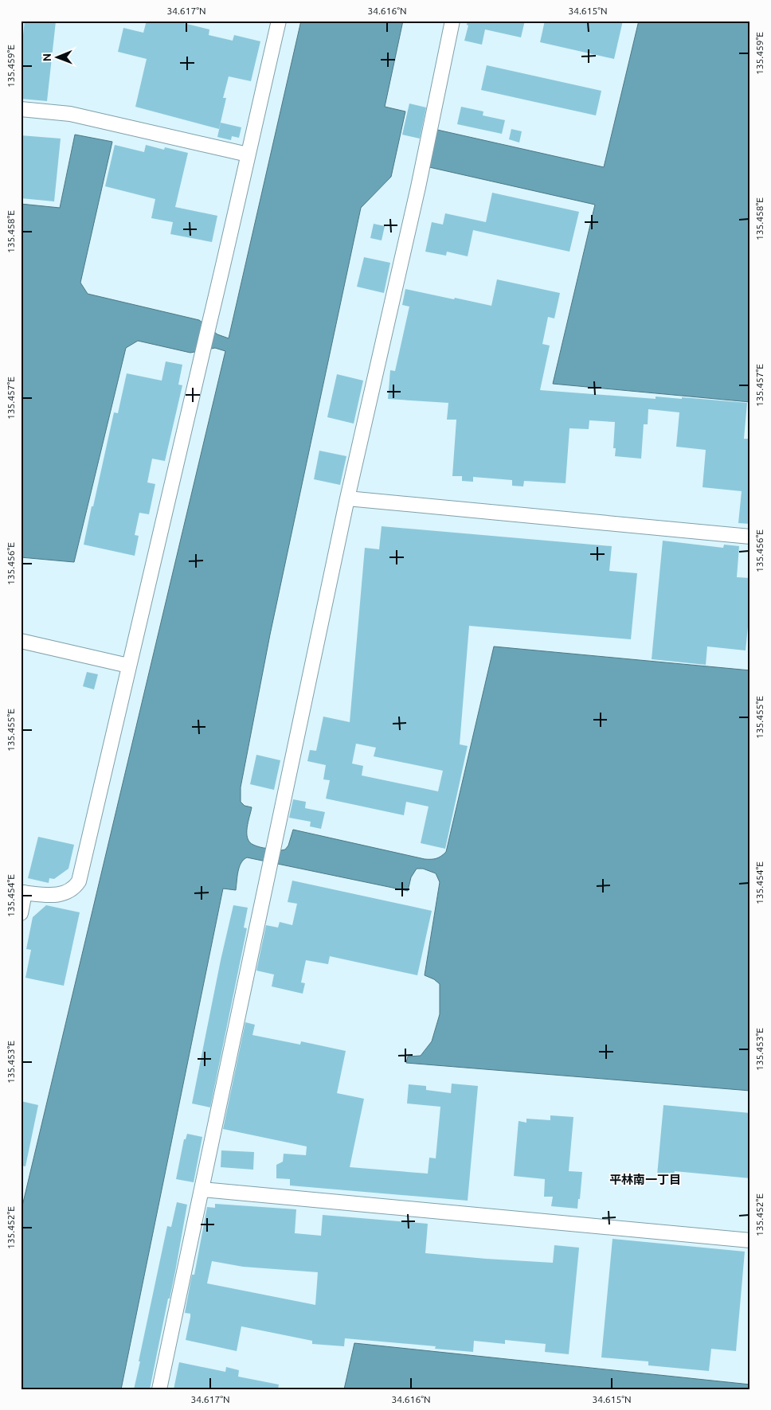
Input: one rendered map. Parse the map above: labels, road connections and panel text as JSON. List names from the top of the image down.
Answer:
{
  "districts": ["平林南一丁目"],
  "north": "left",
  "coordinates": [
    "34.617°N",
    "34.616°N",
    "34.615°N",
    "135.459°E",
    "135.458°E",
    "135.457°E",
    "135.456°E",
    "135.455°E",
    "135.454°E",
    "135.453°E",
    "135.452°E"
  ]
}
